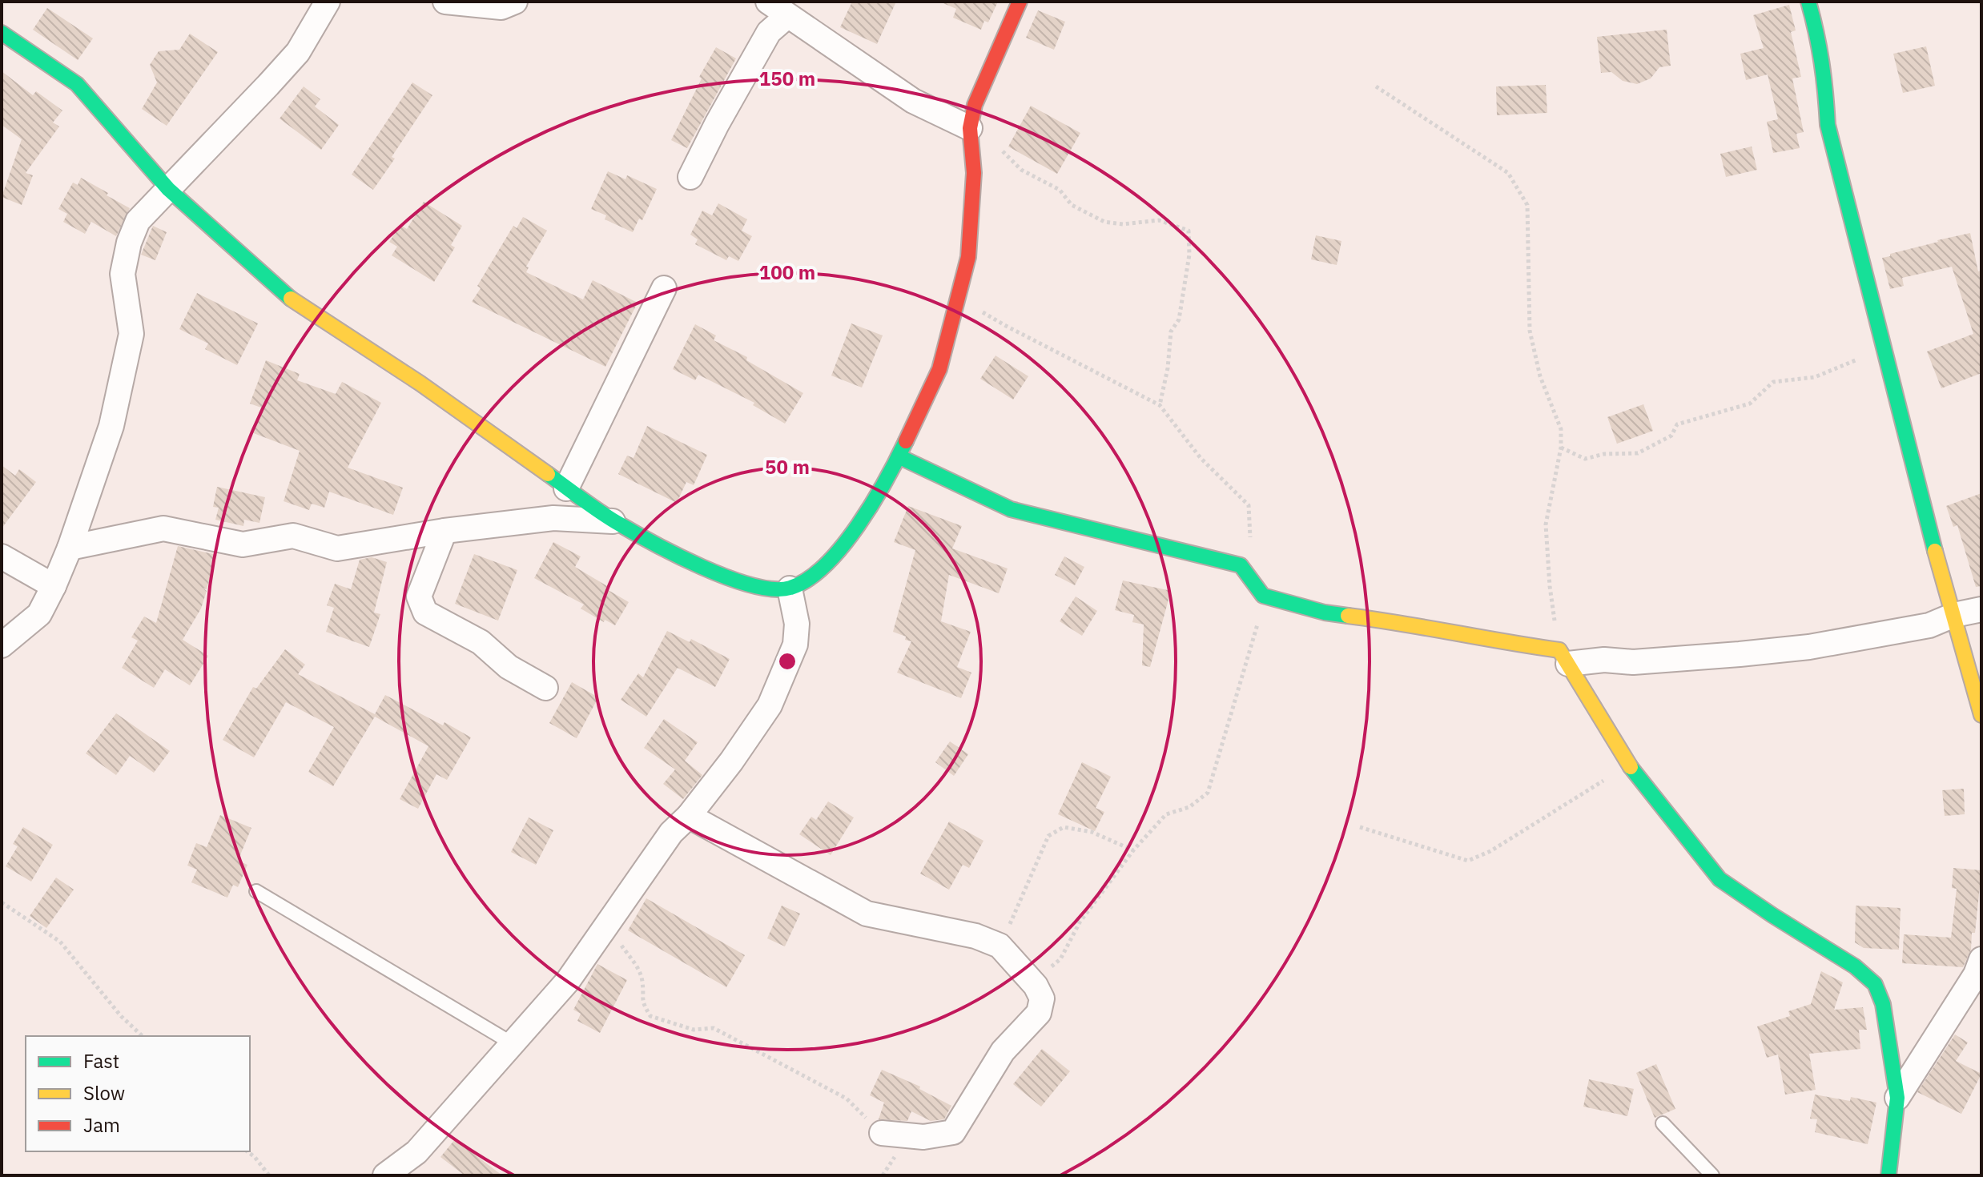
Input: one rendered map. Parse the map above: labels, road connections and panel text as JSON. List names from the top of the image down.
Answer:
{
  "legend": ["Fast", "Slow", "Jam"],
  "rings": ["150 m", "100 m", "50 m"]
}
